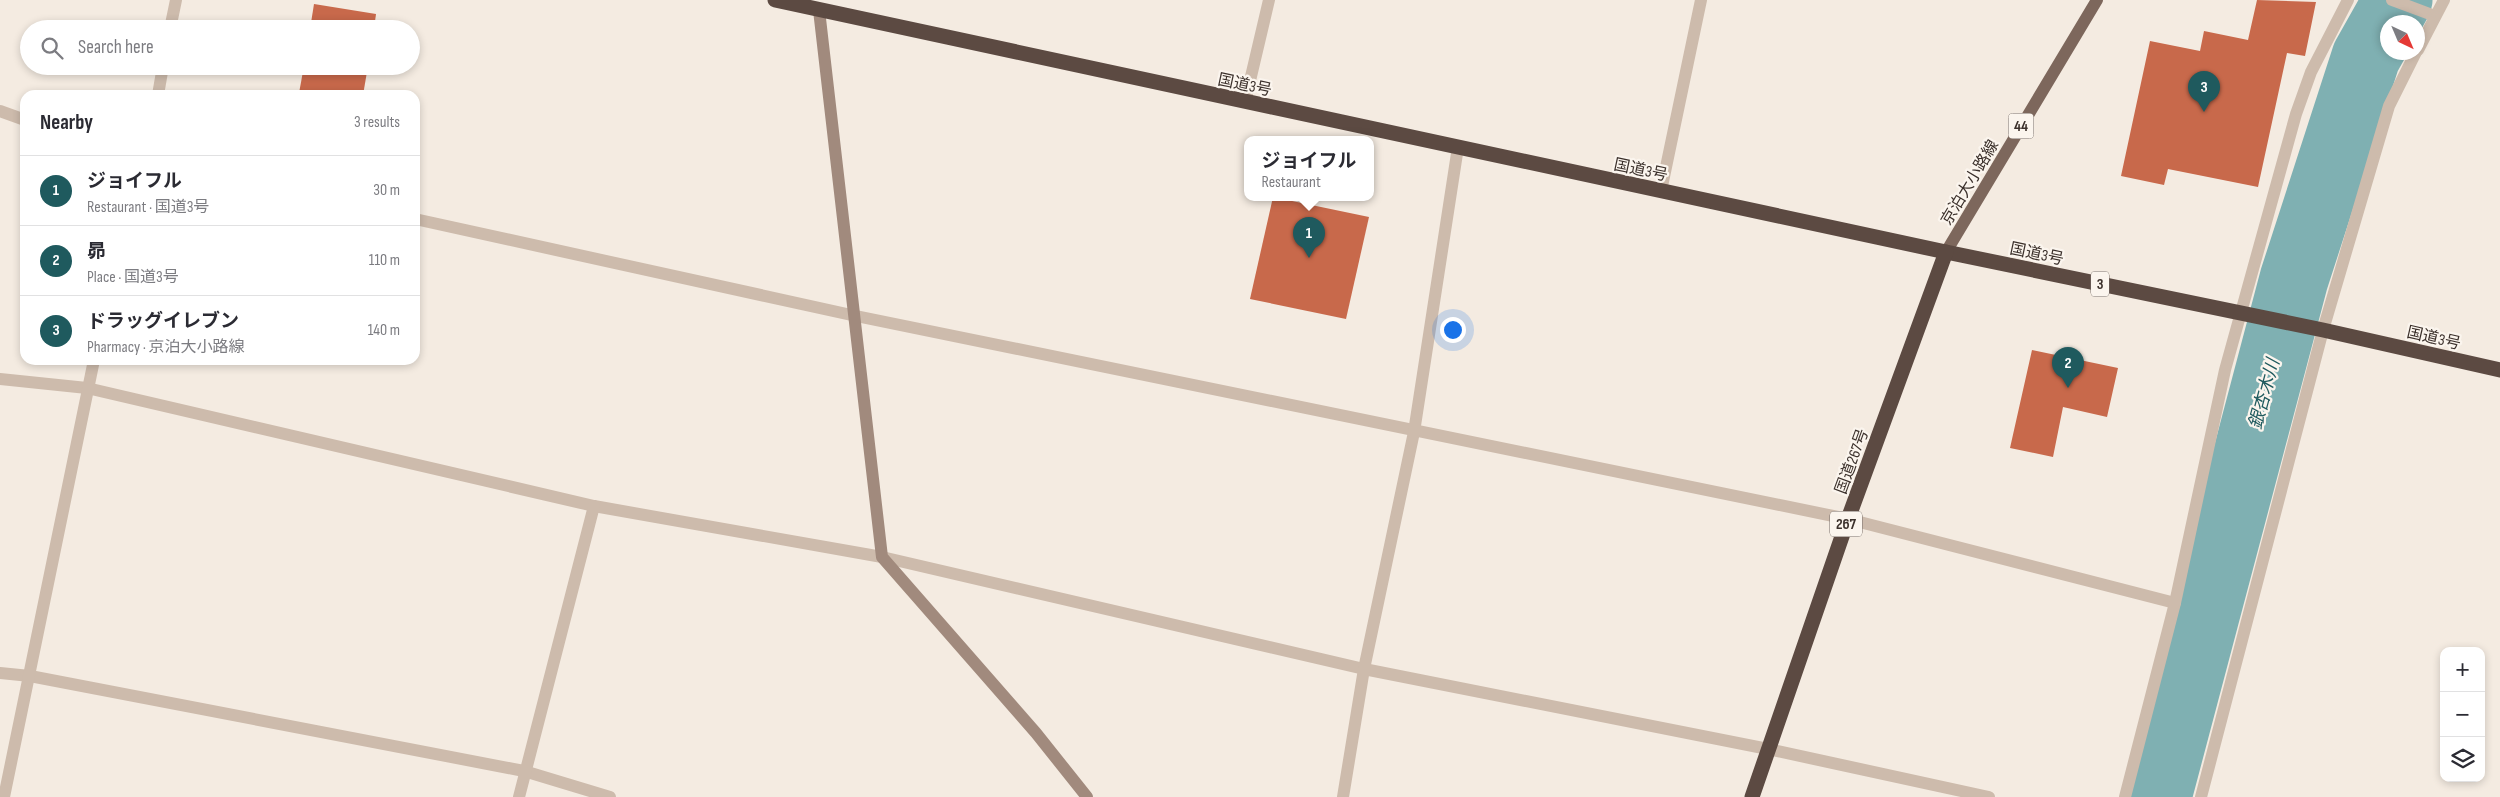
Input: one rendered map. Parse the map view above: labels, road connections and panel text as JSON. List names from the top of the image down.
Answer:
{
  "streets": {
    "highway": [
      "国道3号",
      "3",
      "国道267号",
      "267"
    ],
    "main road": ["44", "京泊大小路線"]
  },
  "crossings": [
    ["国道3号", "京泊大小路線"],
    ["国道3号", "国道267号"],
    ["京泊大小路線", "国道267号"]
  ],
  "water": ["銀杏木川"],
  "north": "bottom right",
  "page": {
    "search": "Search here",
    "pins": ["3", "1", "2"],
    "heading": ["Nearby", "3 results"],
    "popup": ["ジョイフル", "Restaurant"],
    "list": [
      {
        "mark": "1",
        "name": "ジョイフル",
        "note": "Restaurant · 国道3号",
        "value": "30 m"
      },
      {
        "mark": "2",
        "name": "昴",
        "note": "Place · 国道3号",
        "value": "110 m"
      },
      {
        "mark": "3",
        "name": "ドラッグイレブン",
        "note": "Pharmacy · 京泊大小路線",
        "value": "140 m"
      }
    ],
    "map_buttons": ["+", "−"]
  }
}
